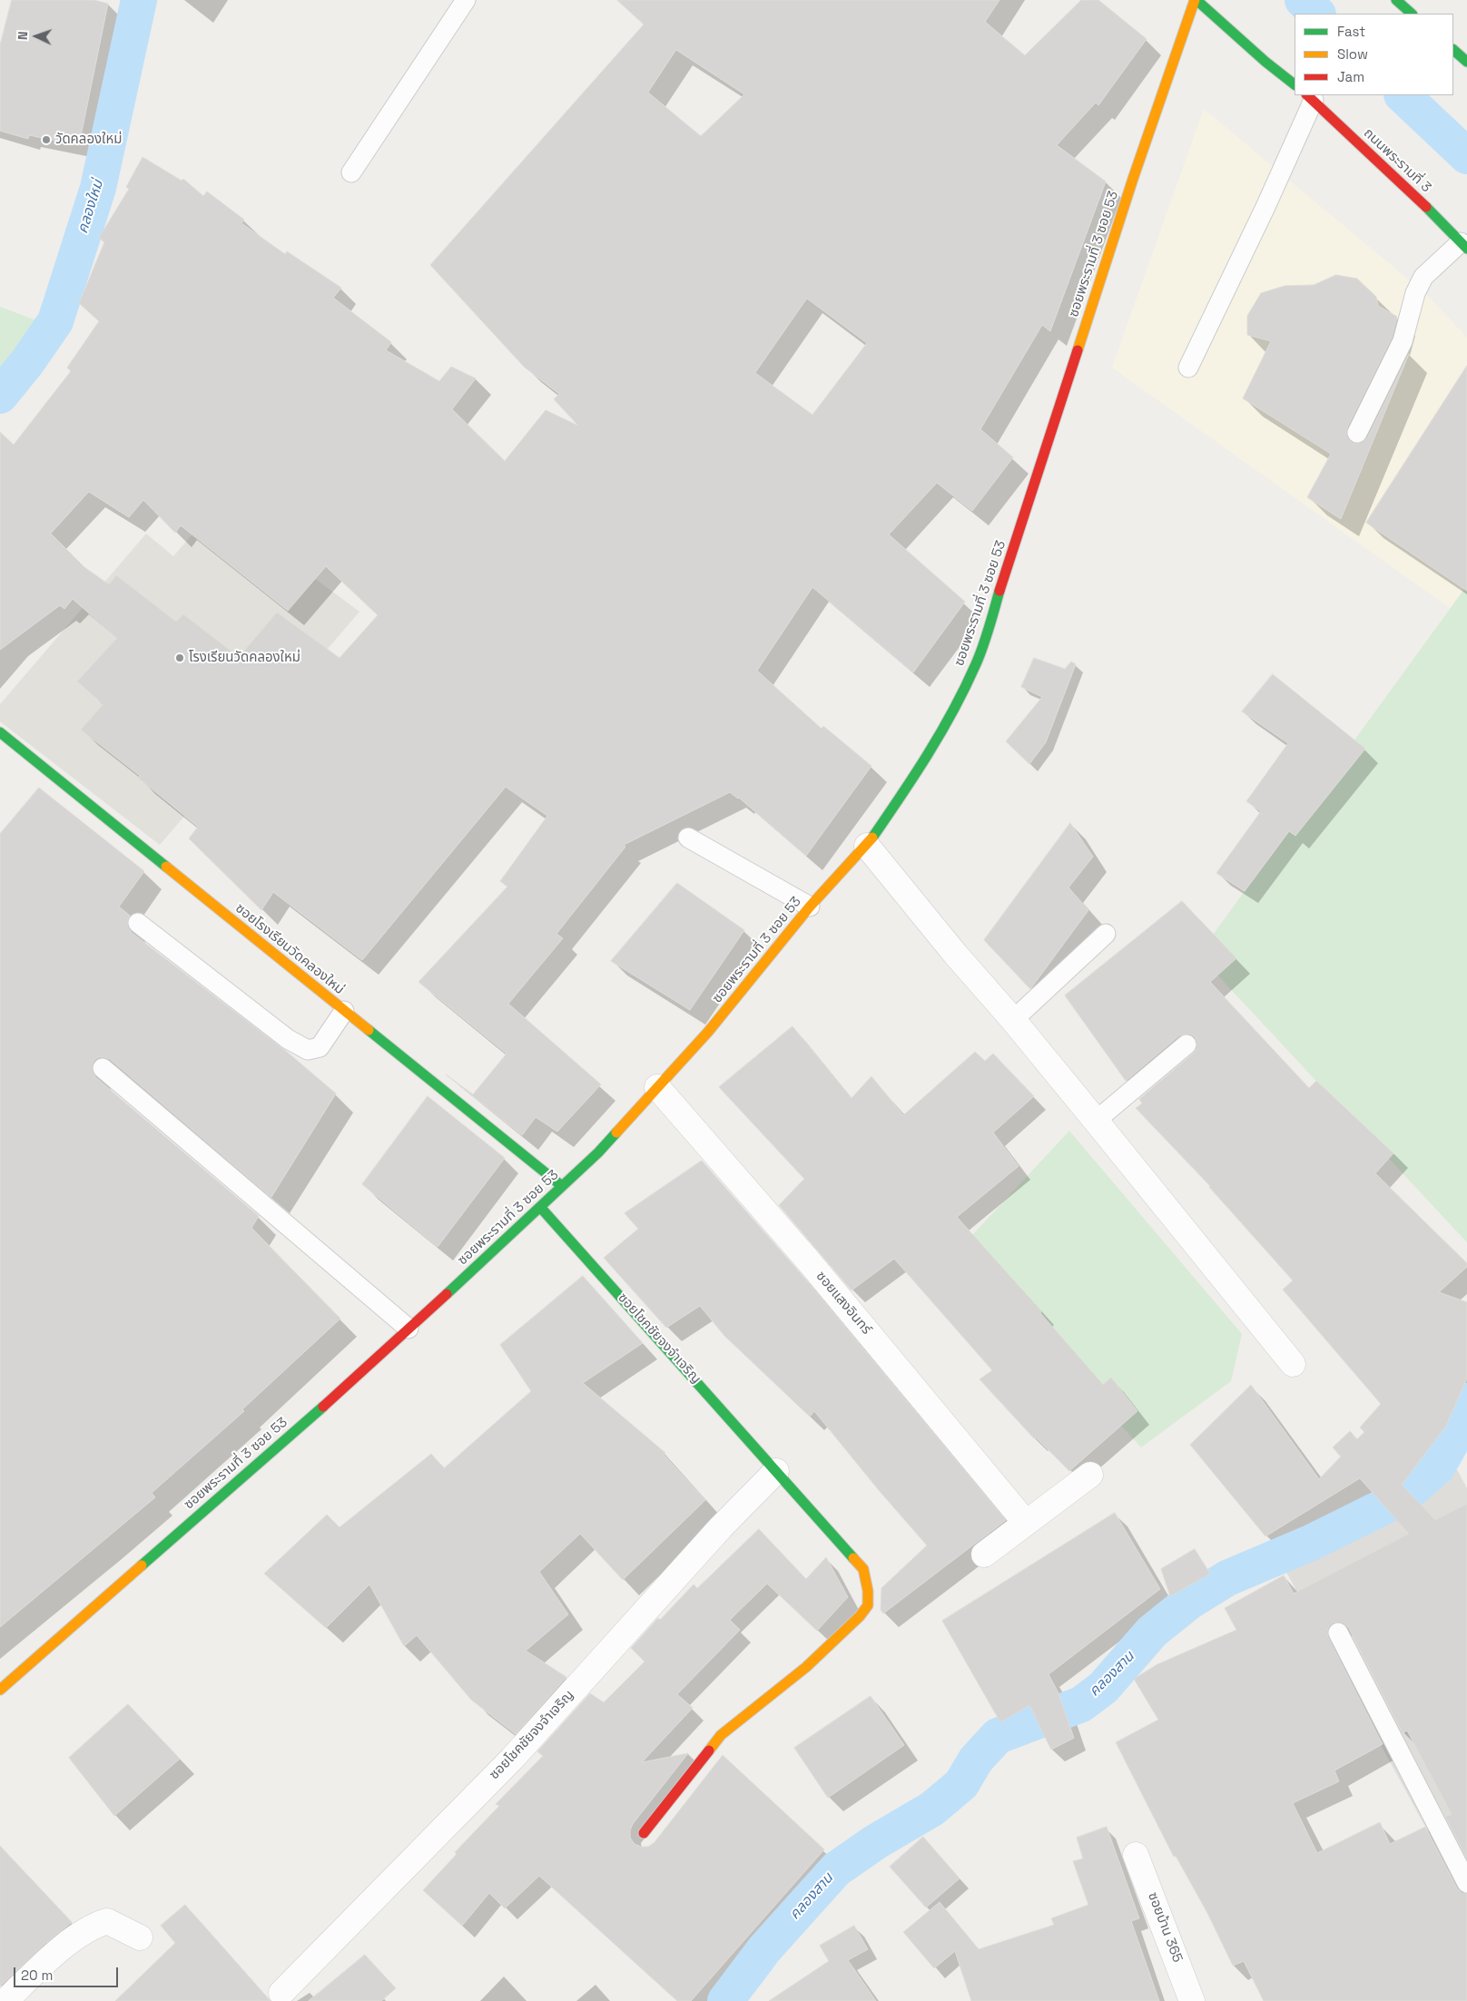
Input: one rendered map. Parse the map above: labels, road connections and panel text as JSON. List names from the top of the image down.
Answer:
{
  "streets": {
    "street": [
      "ถนนพระรามที่ 3",
      "ซอยพระรามที่ 3 ซอย 53",
      "ซอยโรงเรียนวัดคลองใหม่",
      "ซอยแสงอินทร์",
      "ซอยโชคชัยจงจำเจริญ",
      "ซอยบ้าน 365"
    ]
  },
  "crossings": [
    ["ซอยพระรามที่ 3 ซอย 53", "ซอยโรงเรียนวัดคลองใหม่"],
    ["ซอยพระรามที่ 3 ซอย 53", "ซอยแสงอินทร์"],
    ["ซอยพระรามที่ 3 ซอย 53", "ซอยโชคชัยจงจำเจริญ"]
  ],
  "water": ["คลองใหม่", "คลองสาน"],
  "places": ["วัดคลองใหม่", "โรงเรียนวัดคลองใหม่"],
  "legend": ["Fast", "Slow", "Jam"],
  "scale_bar": "20 m",
  "north": "left"
}
